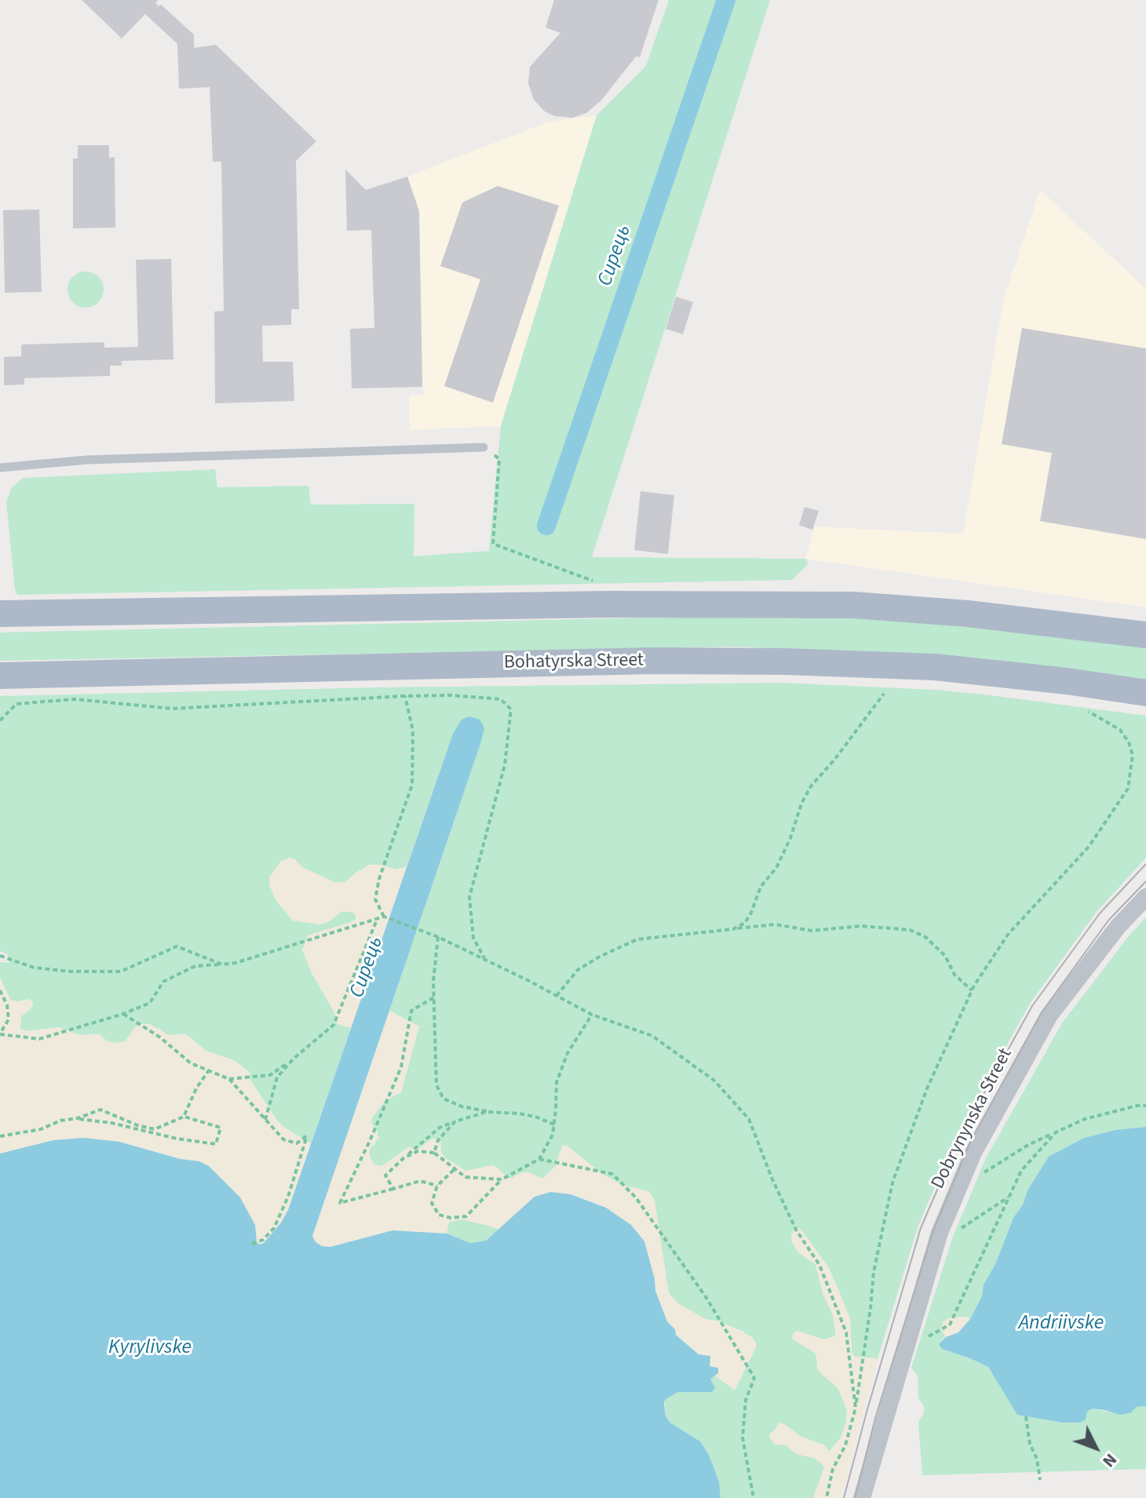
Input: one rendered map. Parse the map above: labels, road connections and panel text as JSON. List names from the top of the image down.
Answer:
{
  "streets": {
    "main road": ["Bohatyrska Street"],
    "street": ["Dobrynynska Street"]
  },
  "water": ["Сирець", "Andriivske", "Kyrylivske"],
  "north": "bottom right"
}
